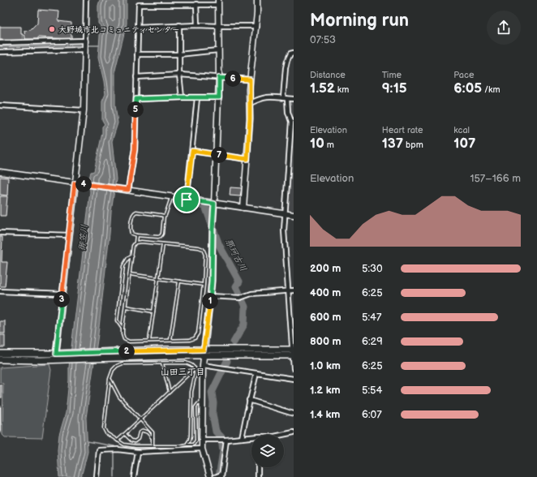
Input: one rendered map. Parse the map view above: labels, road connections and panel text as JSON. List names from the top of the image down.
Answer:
{
  "districts": ["山田三丁目"],
  "water": ["御笠川", "那珂古川"],
  "places": ["大野城市北コミュニティセンター"],
  "page": {
    "heading": ["Morning run", "07:53"],
    "stats": [
      ["Distance", "1.52 km"],
      ["Time", "9:15"],
      ["Pace", "6:05 /km"],
      ["Elevation", "10 m"],
      ["Heart rate", "137 bpm"],
      ["kcal", "107"]
    ],
    "pins": [
      "6",
      "5",
      "7",
      "4",
      "3",
      "1",
      "2"
    ],
    "chart": ["Elevation", "157–166 m"],
    "list": [
      {
        "name": "200 m",
        "note": "5:30"
      },
      {
        "name": "400 m",
        "note": "6:25"
      },
      {
        "name": "600 m",
        "note": "5:47"
      },
      {
        "name": "800 m",
        "note": "6:29"
      },
      {
        "name": "1.0 km",
        "note": "6:25"
      },
      {
        "name": "1.2 km",
        "note": "5:54"
      },
      {
        "name": "1.4 km",
        "note": "6:07"
      }
    ]
  }
}
